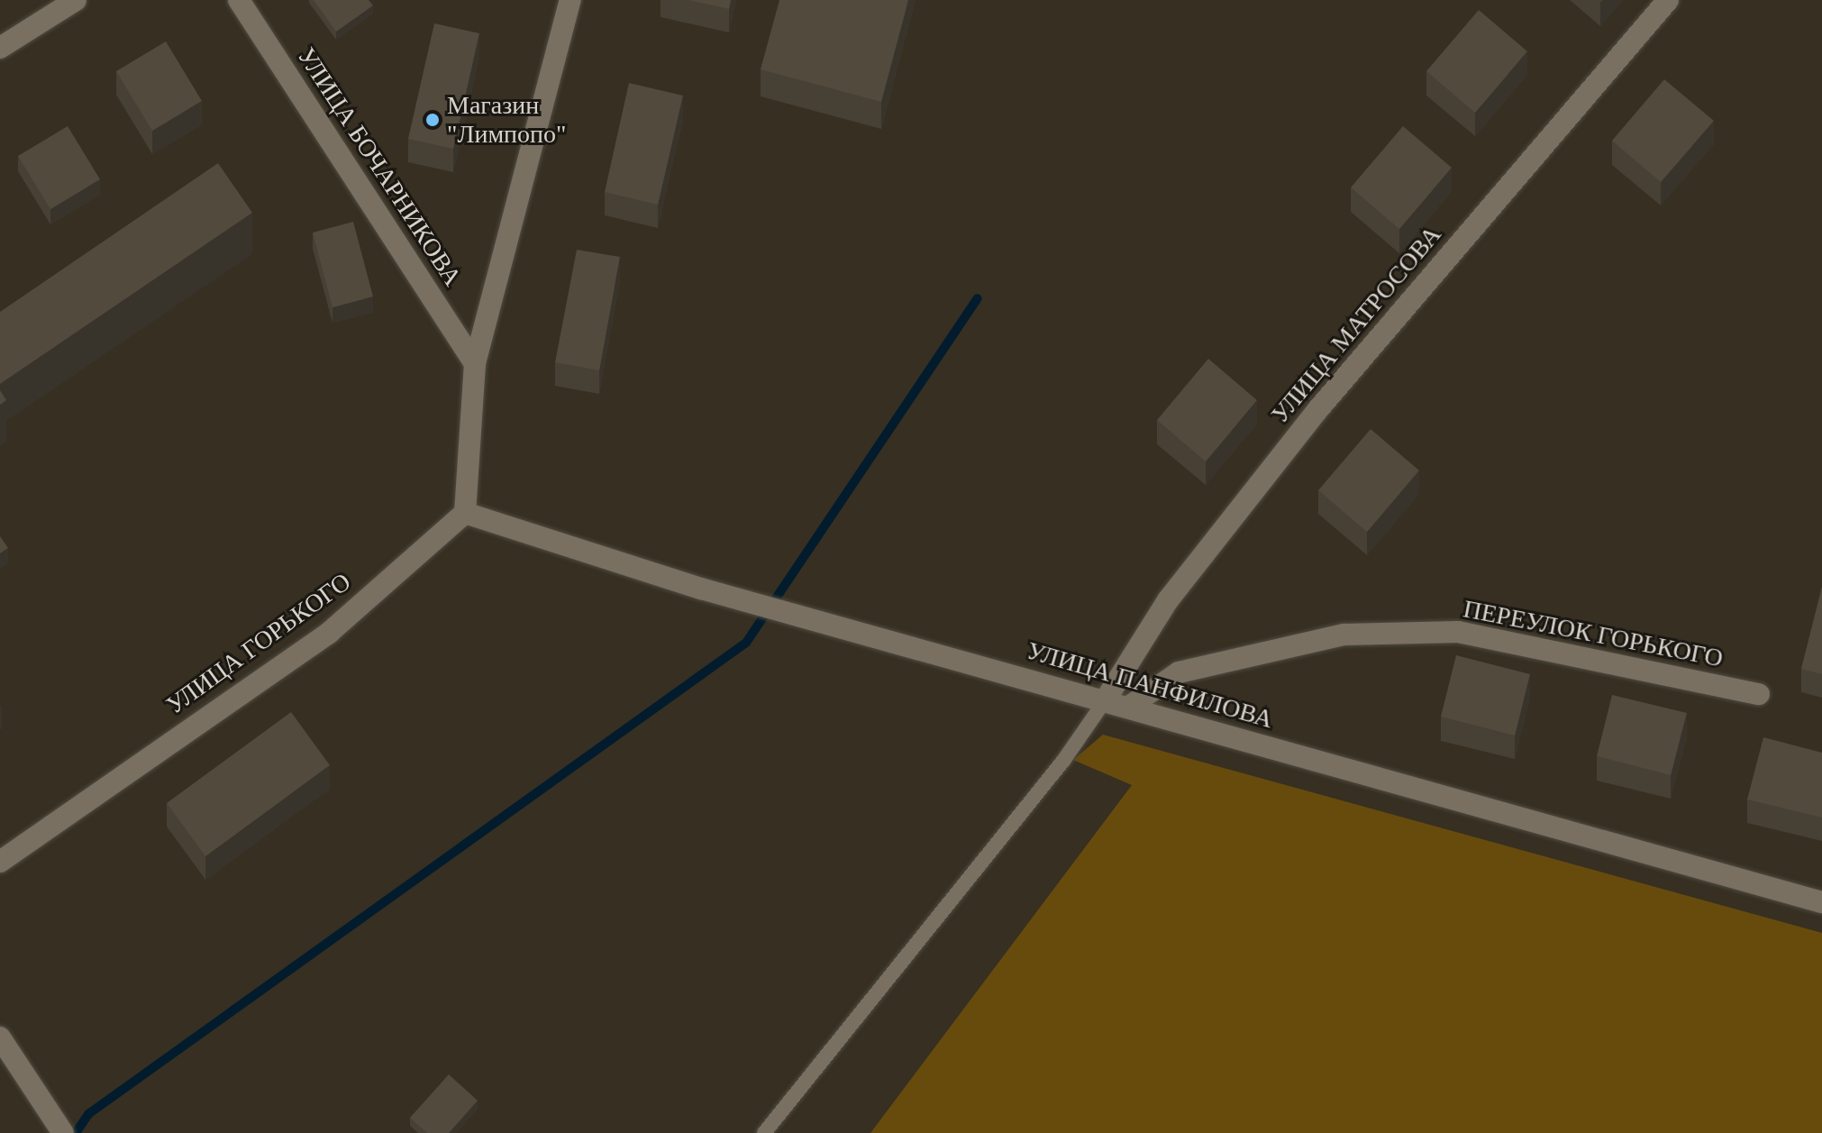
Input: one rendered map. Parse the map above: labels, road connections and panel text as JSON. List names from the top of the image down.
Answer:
{
  "streets": {
    "street": [
      "УЛИЦА БОЧАРНИКОВА",
      "УЛИЦА МАТРОСОВА",
      "ПЕРЕУЛОК ГОРЬКОГО",
      "УЛИЦА ГОРЬКОГО",
      "УЛИЦА ПАНФИЛОВА"
    ]
  },
  "crossings": [
    ["УЛИЦА МАТРОСОВА", "УЛИЦА ПАНФИЛОВА"],
    ["ПЕРЕУЛОК ГОРЬКОГО", "УЛИЦА ПАНФИЛОВА"],
    ["УЛИЦА ГОРЬКОГО", "УЛИЦА ПАНФИЛОВА"]
  ],
  "places": ["Магазин \"Лимпопо\""]
}
